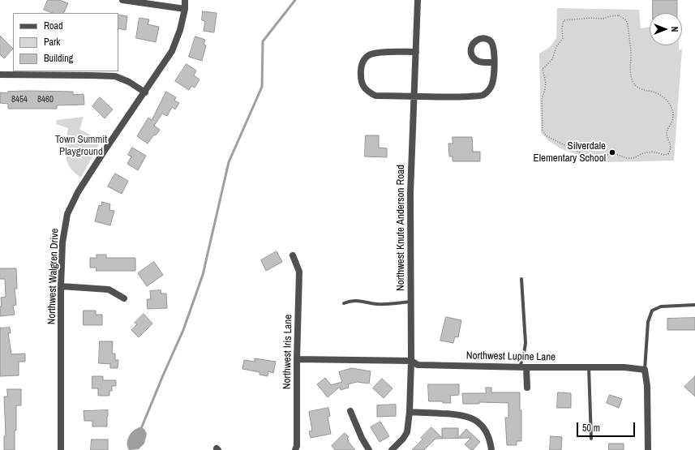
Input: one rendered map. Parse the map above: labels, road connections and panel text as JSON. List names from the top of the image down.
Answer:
{
  "streets": {
    "street": [
      "Northwest Knute Anderson Road",
      "Northwest Walgren Drive",
      "Northwest Iris Lane",
      "Northwest Lupine Lane"
    ]
  },
  "crossings": [
    ["Northwest Knute Anderson Road", "Northwest Lupine Lane"],
    ["Northwest Iris Lane", "Northwest Lupine Lane"]
  ],
  "parks": ["Town Summit Playground"],
  "places": ["Silverdale Elementary School"],
  "house_numbers": ["8454", "8460"],
  "legend": ["Road", "Park", "Building"],
  "scale_bar": "50 m",
  "north": "right"
}
